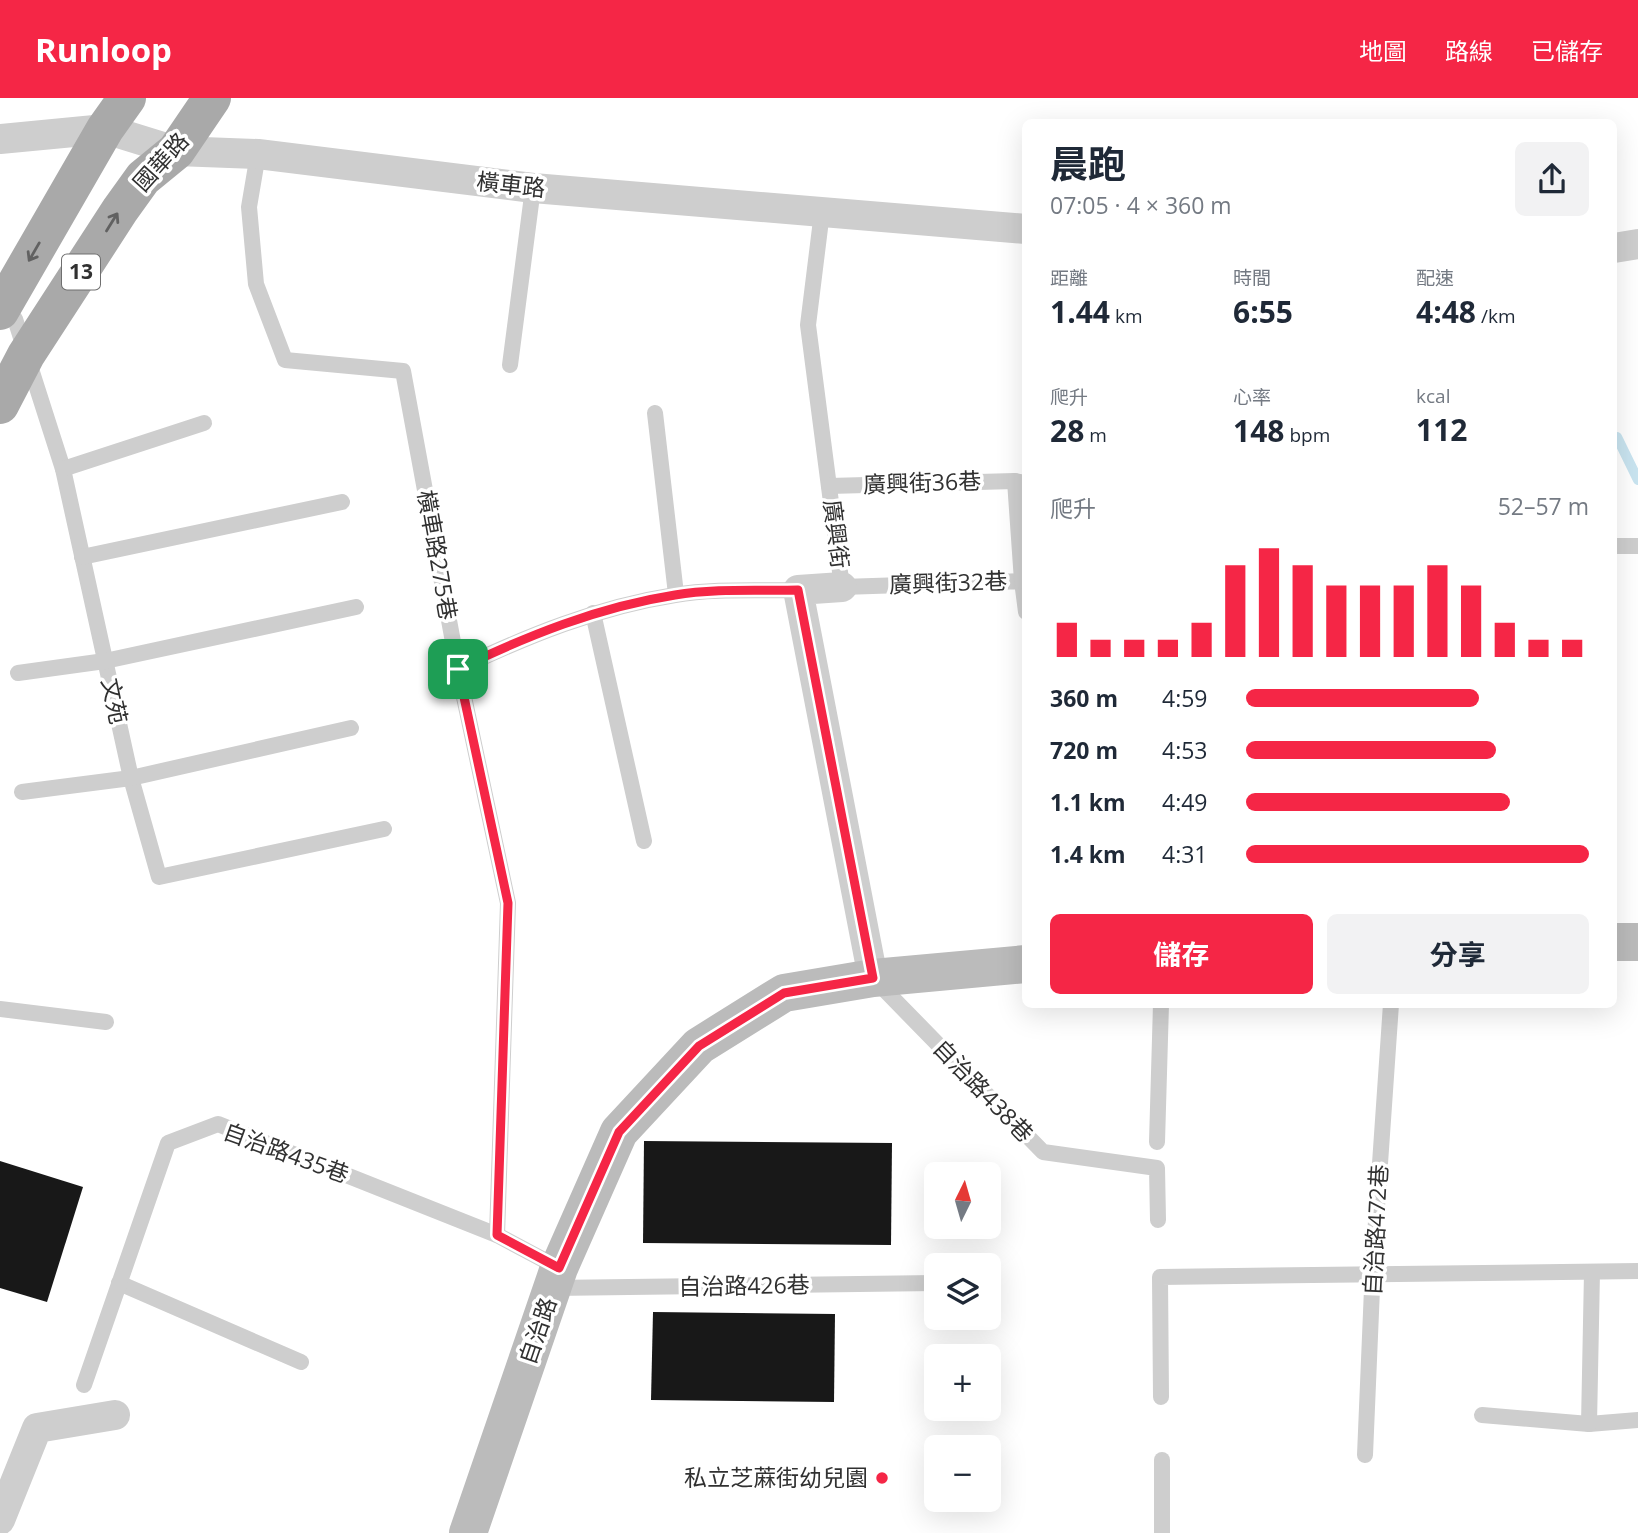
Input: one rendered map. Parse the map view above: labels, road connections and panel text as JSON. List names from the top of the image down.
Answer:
{
  "streets": {
    "main road": ["國華路", "13"],
    "street": ["橫車路", "廣興街", "自治路"],
    "lane": [
      "廣興街36巷",
      "橫車路275巷",
      "廣興街32巷",
      "文苑",
      "自治路438巷",
      "自治路435巷",
      "自治路472巷",
      "自治路426巷"
    ]
  },
  "crossings": [
    ["國華路", "橫車路"],
    ["國華路", "文苑"],
    ["橫車路", "13"],
    ["橫車路", "廣興街"],
    ["橫車路", "橫車路275巷"],
    ["13", "文苑"],
    ["廣興街36巷", "廣興街"],
    ["廣興街36巷", "廣興街32巷"],
    ["廣興街", "廣興街32巷"],
    ["橫車路275巷", "自治路435巷"],
    ["自治路438巷", "自治路"],
    ["自治路435巷", "自治路426巷"],
    ["自治路435巷", "自治路"],
    ["自治路426巷", "自治路"]
  ],
  "places": ["私立芝蔴街幼兒園"],
  "north": "top",
  "page": {
    "header": "Runloop",
    "nav": ["地圖", "路線", "已儲存"],
    "heading": ["晨跑", "07:05 · 4 × 360 m"],
    "stats": [
      ["距離", "1.44 km"],
      ["時間", "6:55"],
      ["配速", "4:48 /km"],
      ["爬升", "28 m"],
      ["心率", "148 bpm"],
      ["kcal", "112"]
    ],
    "chart": ["爬升", "52–57 m"],
    "list": [
      {
        "name": "360 m",
        "note": "4:59"
      },
      {
        "name": "720 m",
        "note": "4:53"
      },
      {
        "name": "1.1 km",
        "note": "4:49"
      },
      {
        "name": "1.4 km",
        "note": "4:31"
      }
    ],
    "buttons": ["儲存", "分享"],
    "map_buttons": ["+", "−"]
  }
}
